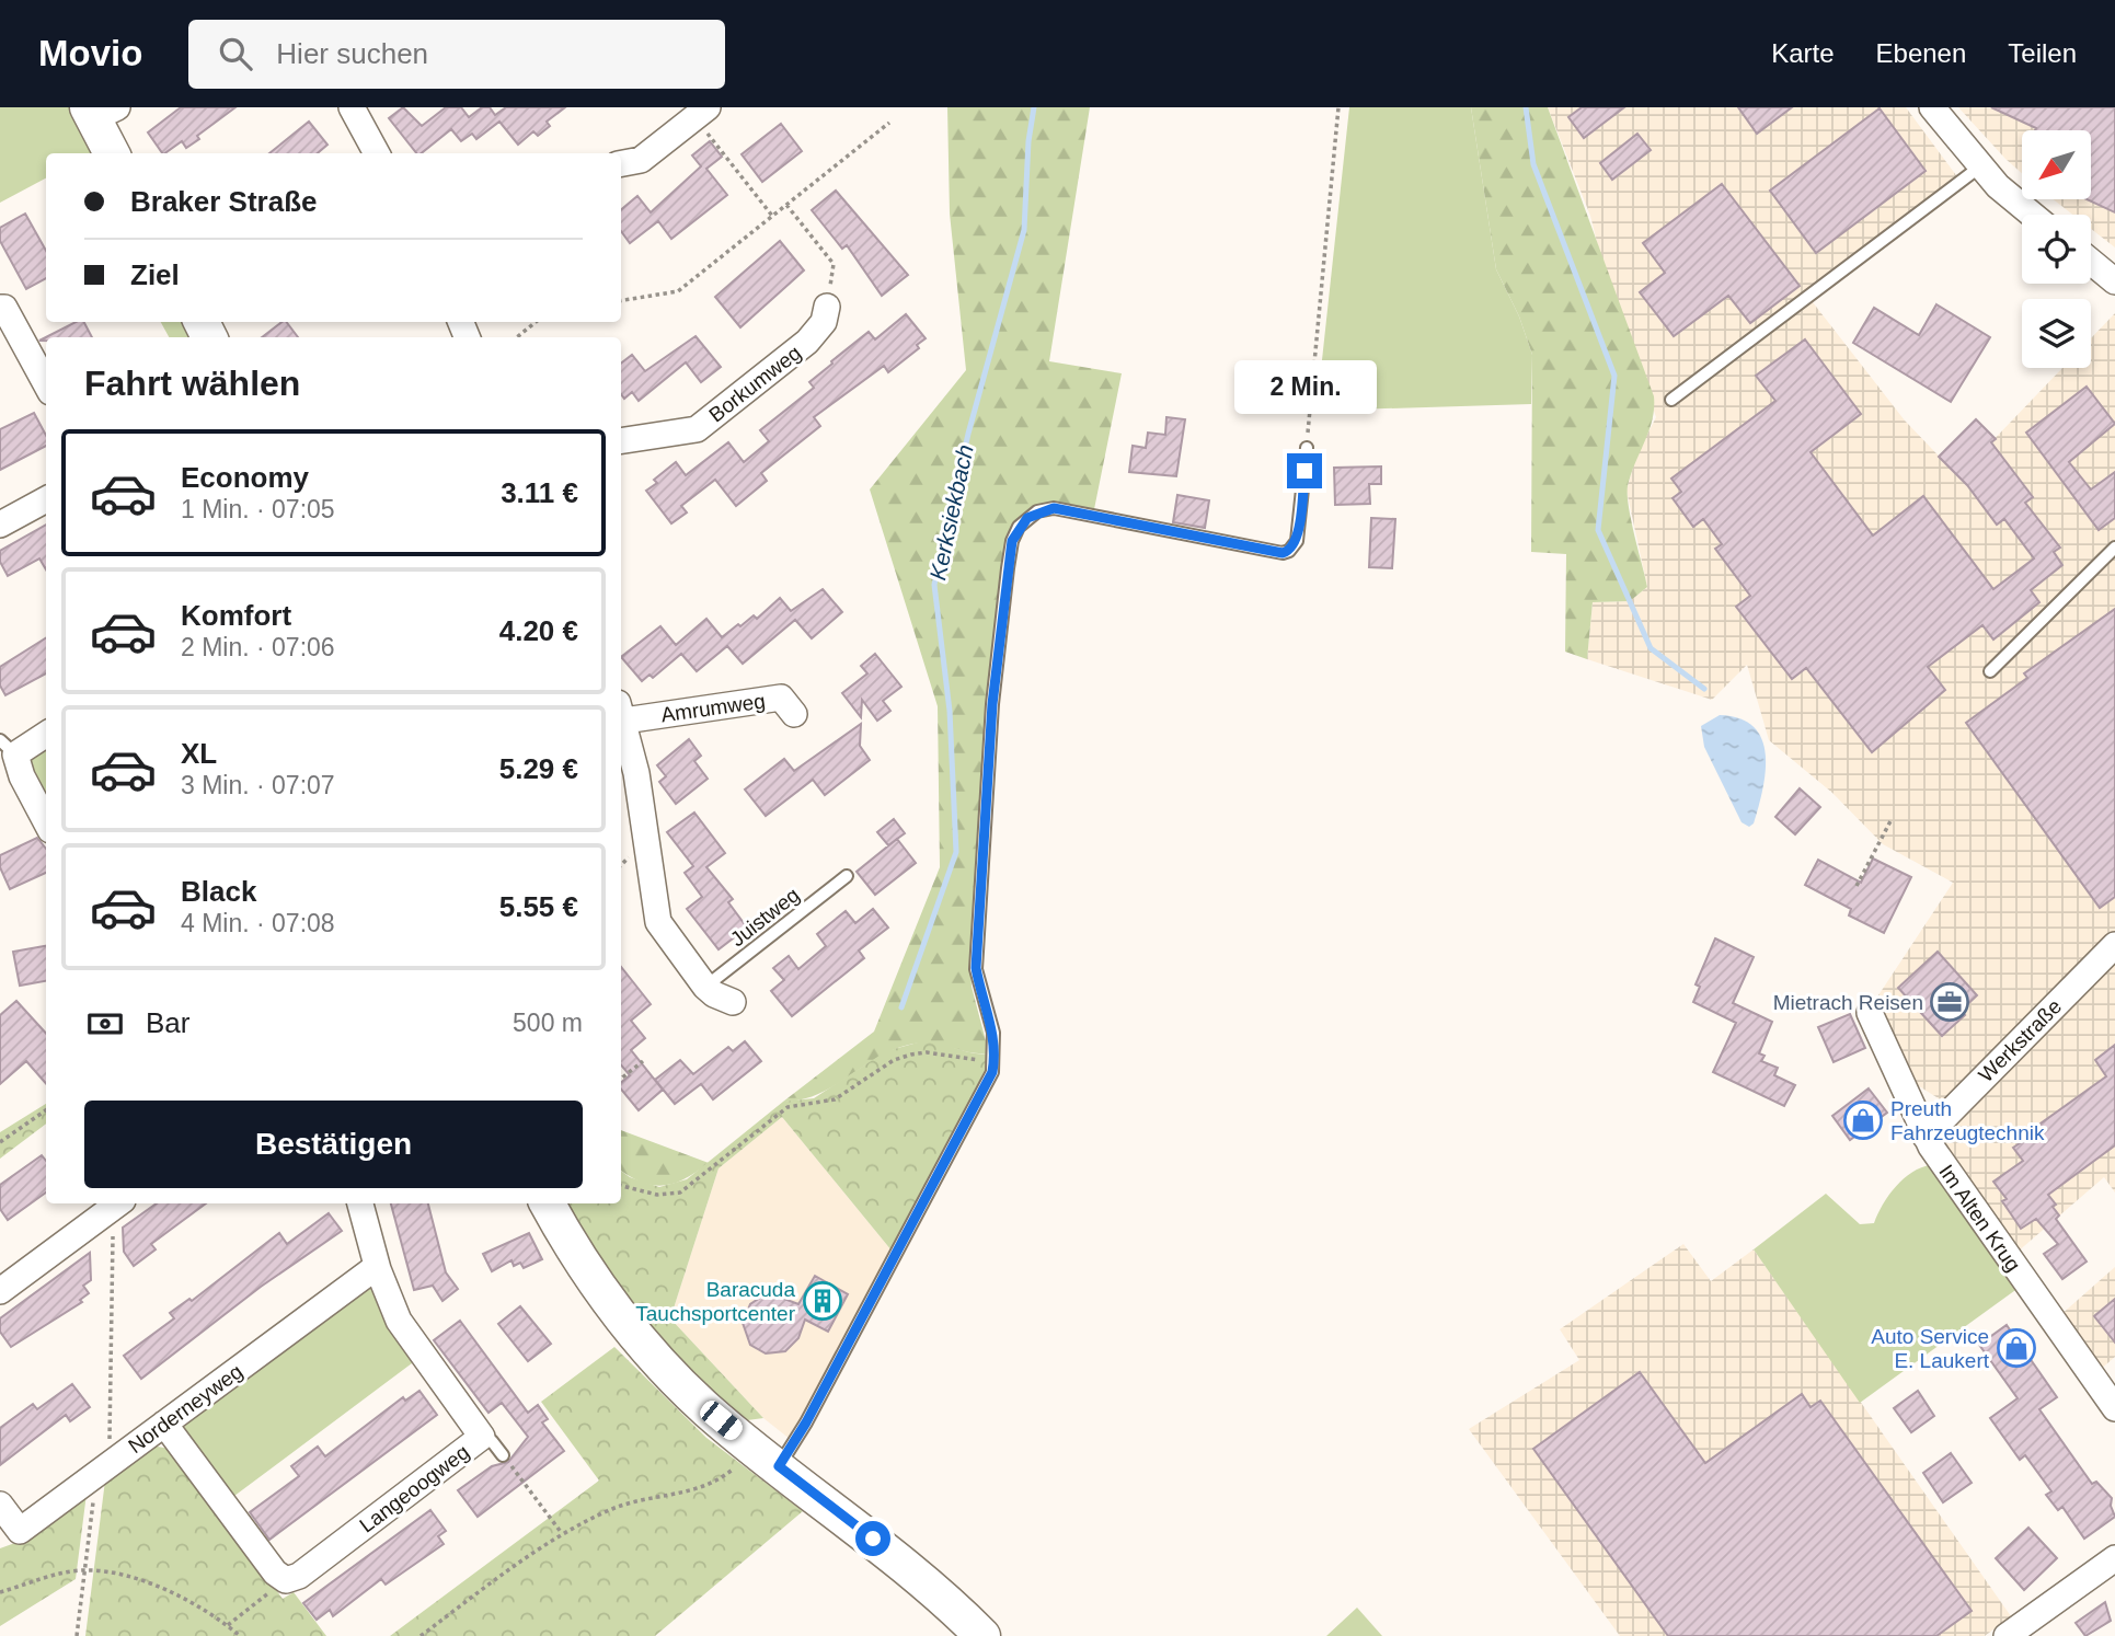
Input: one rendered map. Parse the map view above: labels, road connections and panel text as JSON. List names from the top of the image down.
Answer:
{
  "streets": {
    "street": [
      "Borkumweg",
      "Amrumweg",
      "Werkstraße",
      "Im Alten Krug",
      "Norderneyweg",
      "Langeoogweg"
    ],
    "lane": ["Juistweg"]
  },
  "crossings": [
    ["Werkstraße", "Im Alten Krug"],
    ["Norderneyweg", "Langeoogweg"]
  ],
  "water": ["Kerksiekbach"],
  "places": {
    "office": ["Mietrach Reisen"],
    "shop": ["Preuth Fahrzeugtechnik", "Auto Service E. Laukert"],
    "building": ["Baracuda Tauchsportcenter"]
  },
  "north": "bottom left",
  "page": {
    "header": "Movio",
    "search": "Hier suchen",
    "nav": ["Karte", "Ebenen", "Teilen"],
    "banner": ["Braker Straße", "Ziel"],
    "heading": "Fahrt wählen",
    "bubble": "2 Min.",
    "list": [
      {
        "name": "Economy",
        "note": "1 Min. · 07:05",
        "value": "3.11 €"
      },
      {
        "name": "Komfort",
        "note": "2 Min. · 07:06",
        "value": "4.20 €"
      },
      {
        "name": "XL",
        "note": "3 Min. · 07:07",
        "value": "5.29 €"
      },
      {
        "name": "Black",
        "note": "4 Min. · 07:08",
        "value": "5.55 €"
      }
    ],
    "pay": ["Bar", "500 m"],
    "buttons": "Bestätigen"
  }
}
